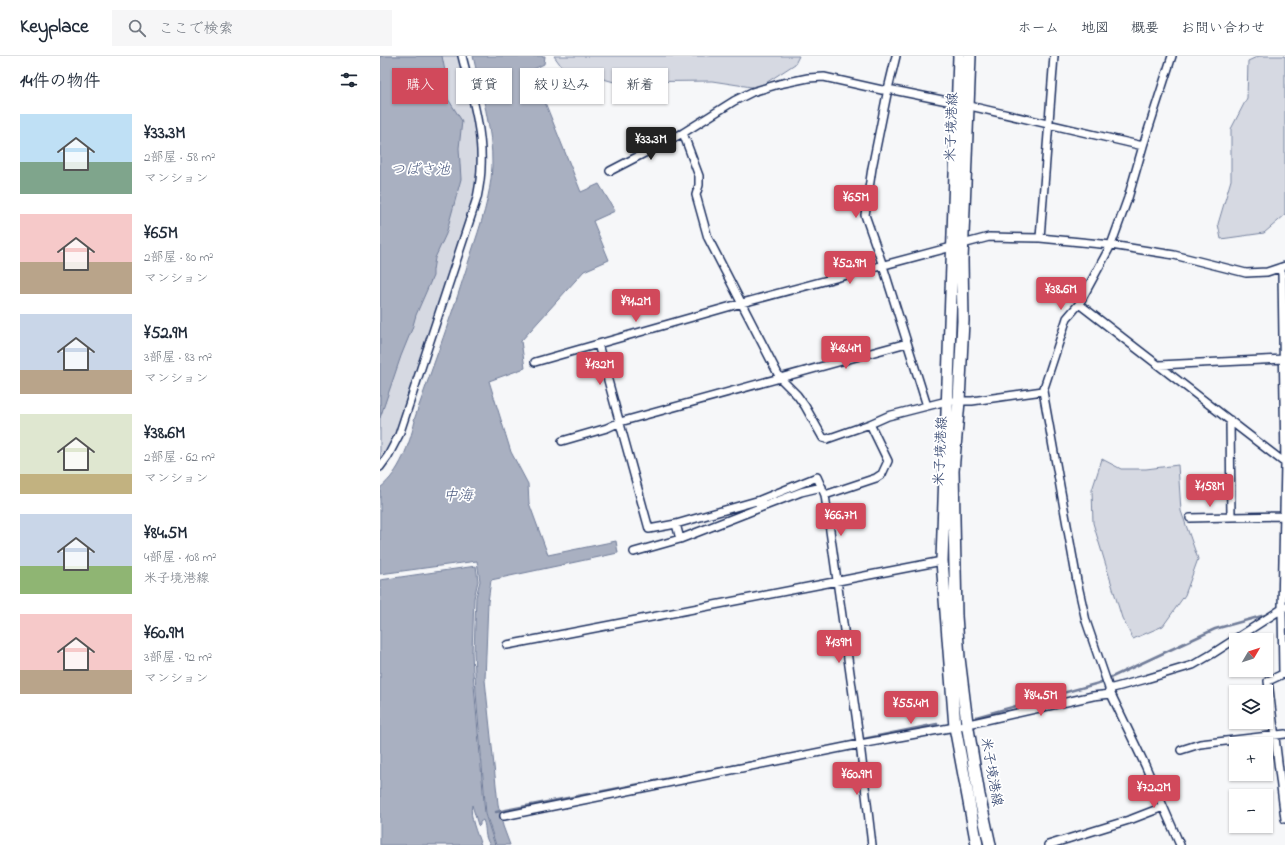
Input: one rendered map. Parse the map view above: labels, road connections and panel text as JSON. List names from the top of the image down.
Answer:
{
  "streets": {
    "main road": ["米子境港線"]
  },
  "water": ["つばさ池", "中海"],
  "north": "top right",
  "page": {
    "header": "Keyplace",
    "search": "ここで検索",
    "nav": [
      "ホーム",
      "地図",
      "概要",
      "お問い合わせ"
    ],
    "heading": "14件の物件",
    "chip": [
      "購入",
      "賃貸",
      "絞り込み",
      "新着"
    ],
    "list": [
      {
        "name": "¥33.3M",
        "note": "2部屋 · 58 m² · マンション"
      },
      {
        "name": "¥65M",
        "note": "2部屋 · 80 m² · マンション"
      },
      {
        "name": "¥52.9M",
        "note": "3部屋 · 83 m² · マンション"
      },
      {
        "name": "¥38.6M",
        "note": "2部屋 · 62 m² · マンション"
      },
      {
        "name": "¥84.5M",
        "note": "4部屋 · 108 m² · 米子境港線"
      },
      {
        "name": "¥60.9M",
        "note": "3部屋 · 92 m² · マンション"
      }
    ],
    "price": [
      "¥33.3M",
      "¥65M",
      "¥52.9M",
      "¥38.6M",
      "¥91.2M",
      "¥48.4M",
      "¥132M",
      "¥158M",
      "¥66.7M",
      "¥139M",
      "¥84.5M",
      "¥55.4M",
      "¥60.9M",
      "¥72.2M"
    ],
    "map_buttons": ["+", "−"]
  }
}
